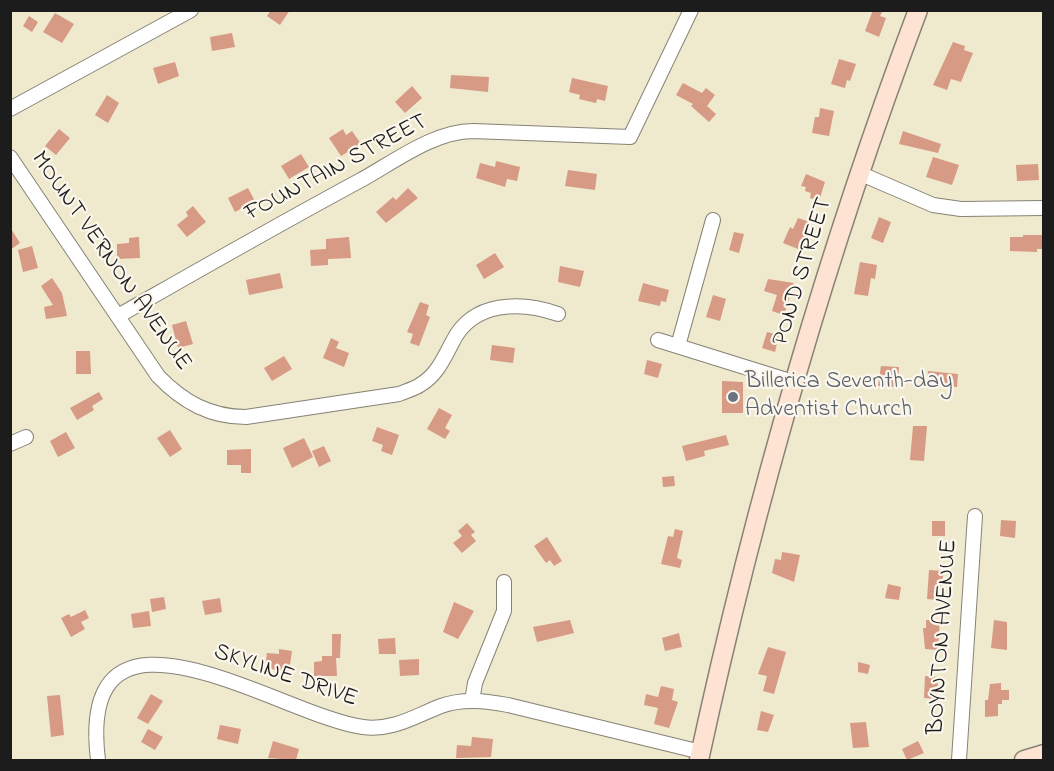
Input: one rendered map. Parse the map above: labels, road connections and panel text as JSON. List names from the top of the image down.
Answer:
{
  "streets": {
    "street": [
      "FOUNTAIN STREET",
      "MOUNT VERNON AVENUE",
      "POND STREET",
      "BOYNTON AVENUE",
      "SKYLINE DRIVE"
    ]
  },
  "crossings": [
    ["FOUNTAIN STREET", "MOUNT VERNON AVENUE"],
    ["POND STREET", "SKYLINE DRIVE"]
  ],
  "places": ["Billerica Seventh-day Adventist Church"]
}
